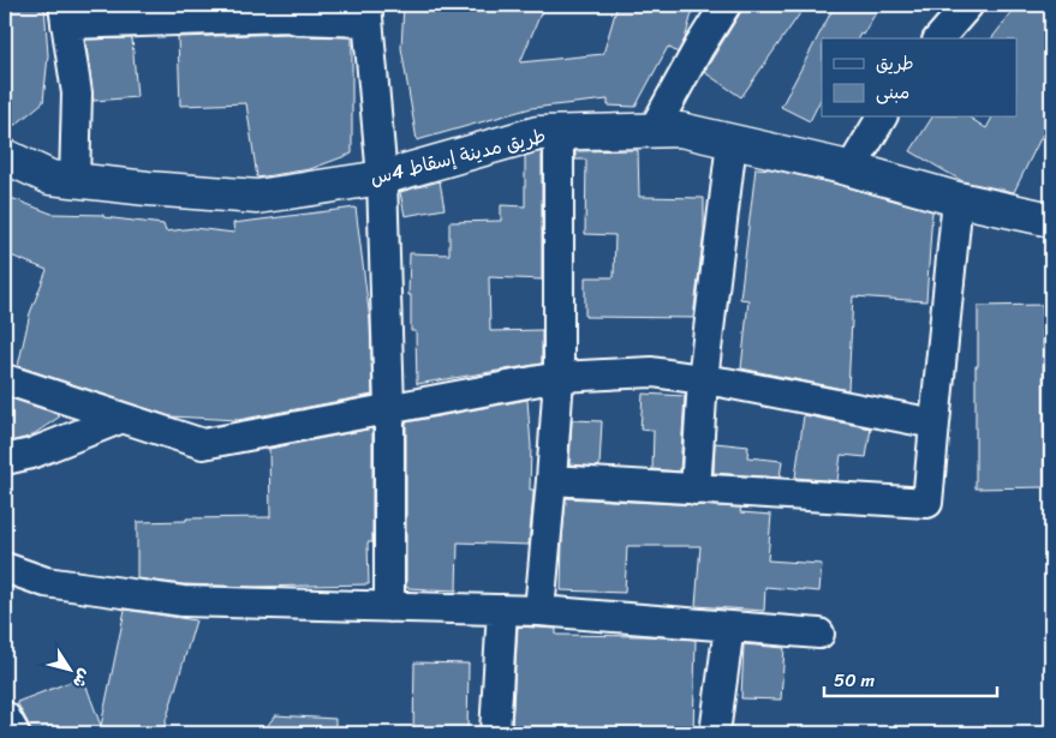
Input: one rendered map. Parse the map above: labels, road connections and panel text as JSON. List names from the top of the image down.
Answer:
{
  "streets": {
    "street": ["طريق مدينة إسقاط 4س"]
  },
  "legend": ["طريق", "مبنى"],
  "scale_bar": "50 m",
  "north": "bottom right"
}
